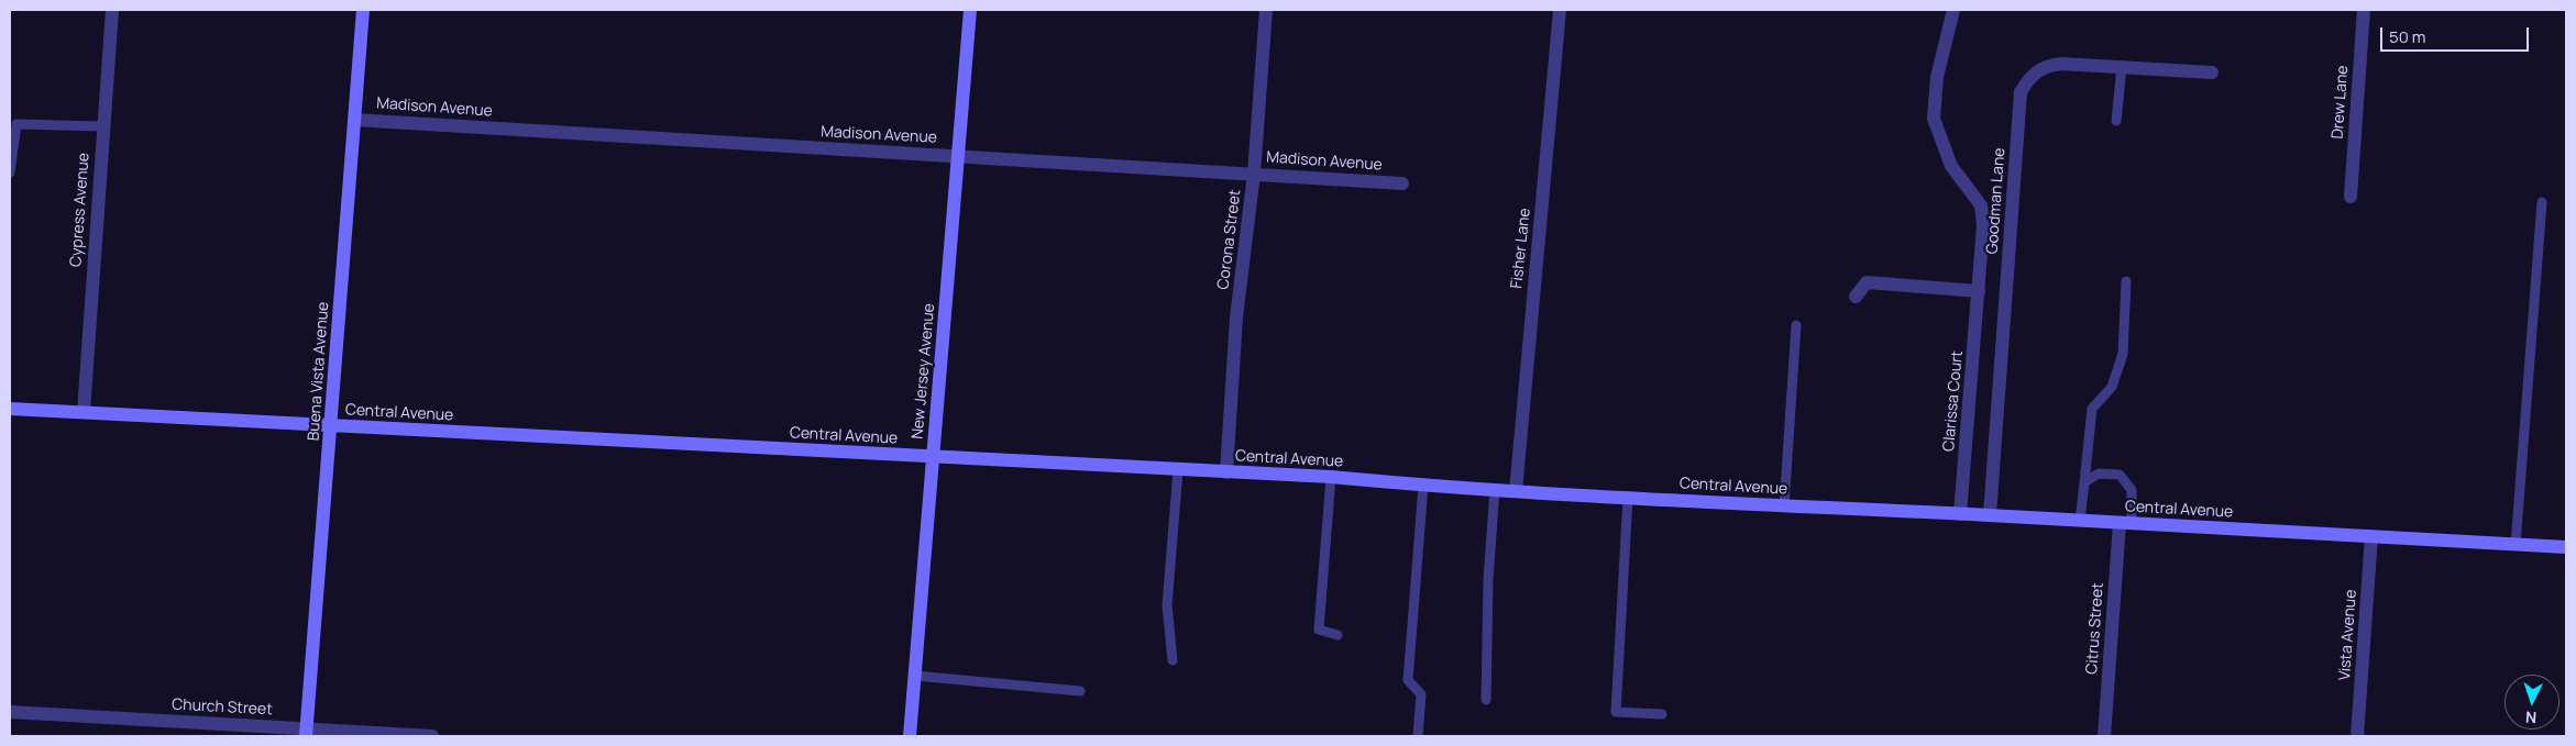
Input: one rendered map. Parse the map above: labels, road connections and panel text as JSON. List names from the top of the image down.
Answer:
{
  "streets": {
    "street": [
      "Drew Lane",
      "Madison Avenue",
      "Goodman Lane",
      "Cypress Avenue",
      "Corona Street",
      "Fisher Lane",
      "Buena Vista Avenue",
      "New Jersey Avenue",
      "Clarissa Court",
      "Central Avenue",
      "Citrus Street",
      "Vista Avenue",
      "Church Street"
    ]
  },
  "crossings": [
    ["Madison Avenue", "Corona Street"],
    ["Madison Avenue", "Buena Vista Avenue"],
    ["Madison Avenue", "New Jersey Avenue"],
    ["Goodman Lane", "Central Avenue"],
    ["Cypress Avenue", "Central Avenue"],
    ["Corona Street", "Central Avenue"],
    ["Fisher Lane", "Central Avenue"],
    ["Buena Vista Avenue", "Central Avenue"],
    ["Buena Vista Avenue", "Church Street"],
    ["New Jersey Avenue", "Central Avenue"],
    ["Clarissa Court", "Central Avenue"],
    ["Central Avenue", "Citrus Street"],
    ["Central Avenue", "Vista Avenue"]
  ],
  "scale_bar": "50 m",
  "north": "bottom"
}
